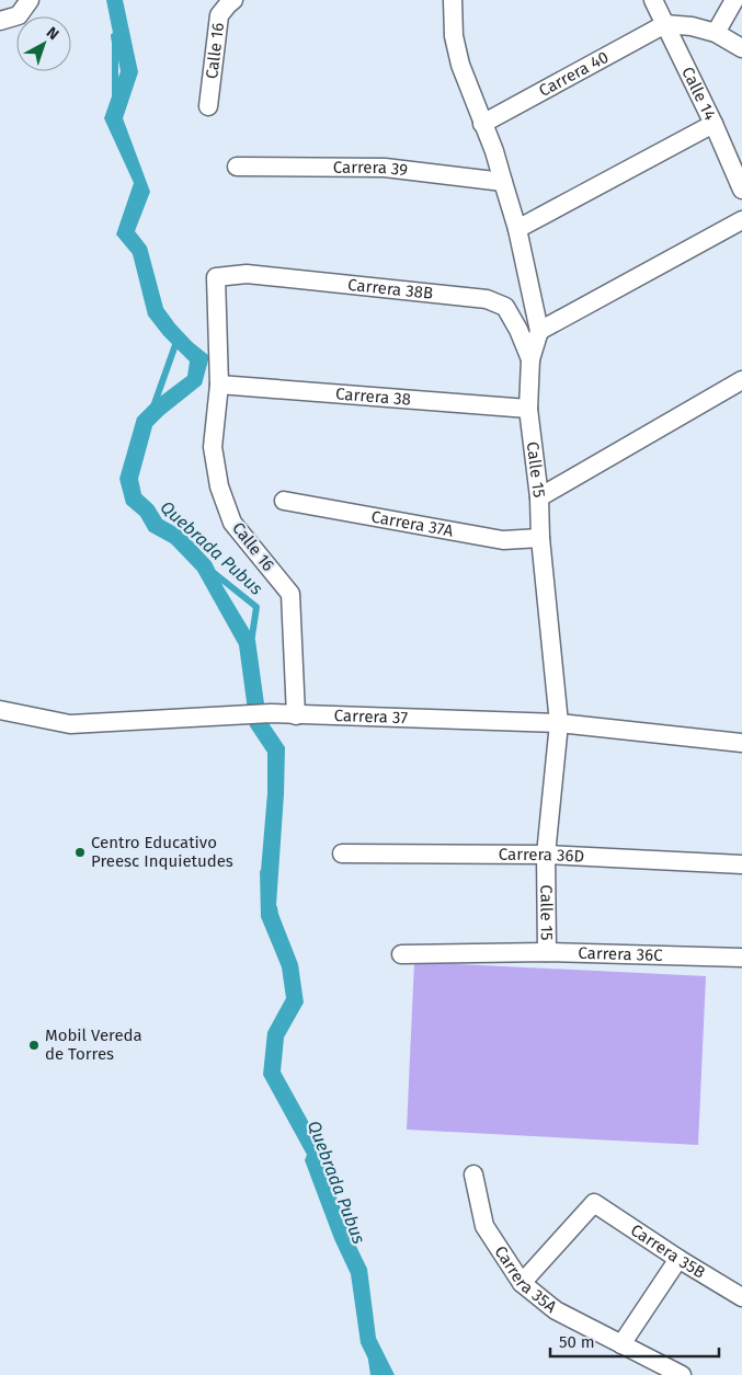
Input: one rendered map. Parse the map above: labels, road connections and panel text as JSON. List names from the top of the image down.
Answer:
{
  "streets": {
    "street": [
      "Calle 16",
      "Carrera 40",
      "Calle 14",
      "Carrera 39",
      "Carrera 38B",
      "Carrera 38",
      "Calle 15",
      "Carrera 37A",
      "Carrera 37",
      "Carrera 36D",
      "Carrera 36C",
      "Carrera 35B",
      "Carrera 35A"
    ]
  },
  "crossings": [
    ["Calle 16", "Carrera 38B"],
    ["Calle 16", "Carrera 38"],
    ["Calle 16", "Carrera 37"],
    ["Carrera 40", "Calle 14"],
    ["Carrera 40", "Calle 15"],
    ["Carrera 39", "Calle 15"],
    ["Carrera 38B", "Calle 15"],
    ["Carrera 38", "Calle 15"],
    ["Calle 15", "Carrera 37A"],
    ["Calle 15", "Carrera 37"],
    ["Calle 15", "Carrera 36D"],
    ["Calle 15", "Carrera 36C"],
    ["Carrera 35B", "Carrera 35A"]
  ],
  "water": ["Quebrada Pubus"],
  "places": ["Centro Educativo Preesc Inquietudes", "Mobil Vereda de Torres"],
  "scale_bar": "50 m",
  "north": "top right"
}
